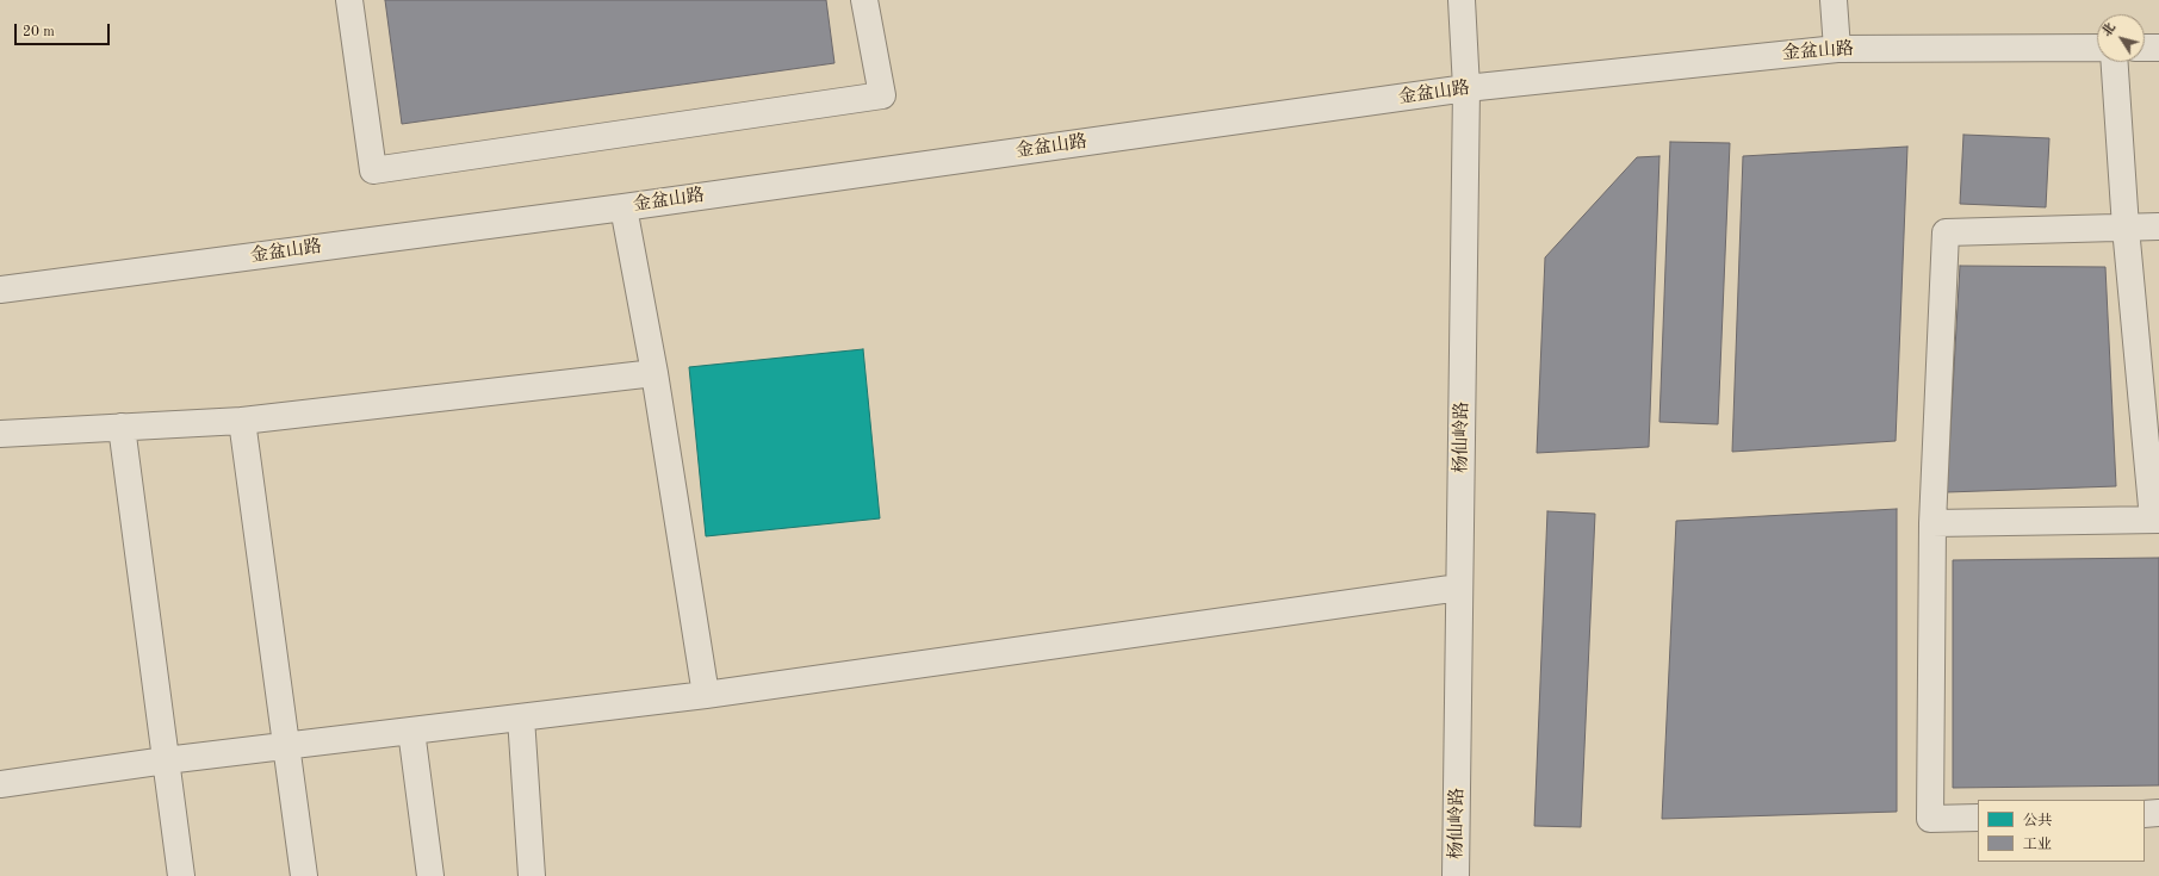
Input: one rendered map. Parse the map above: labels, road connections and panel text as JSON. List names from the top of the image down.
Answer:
{
  "streets": {
    "street": ["金盆山路", "杨仙岭路"]
  },
  "crossings": [
    ["金盆山路", "杨仙岭路"]
  ],
  "legend": ["公共", "工业"],
  "scale_bar": "20 m",
  "north": "top left"
}
